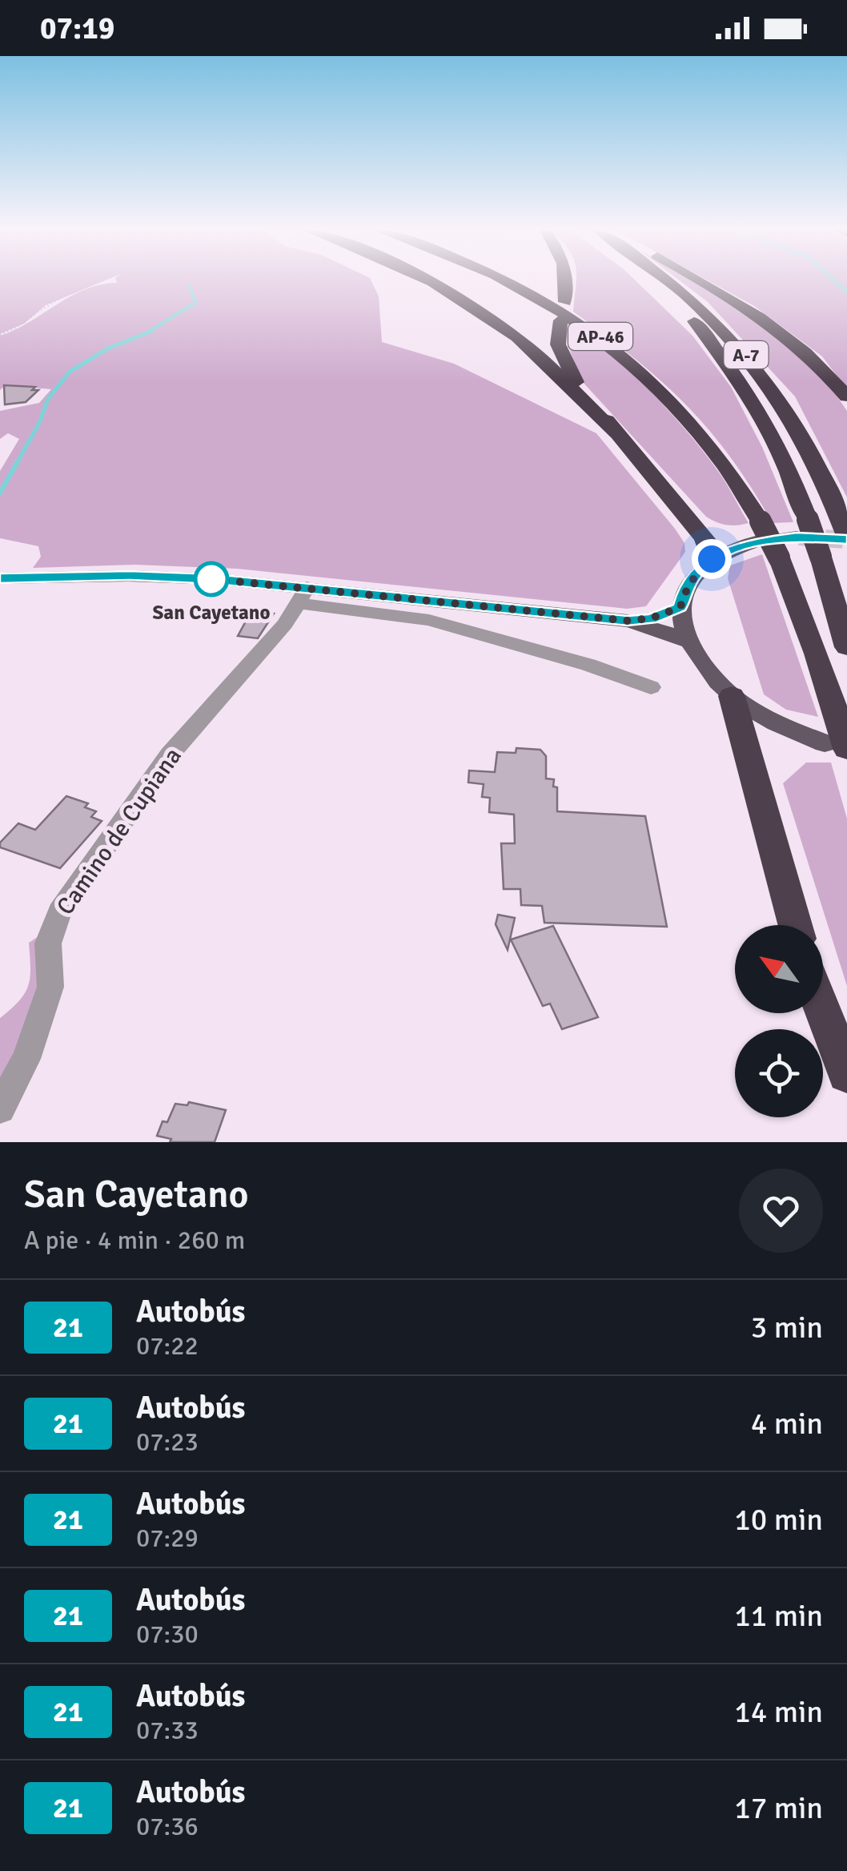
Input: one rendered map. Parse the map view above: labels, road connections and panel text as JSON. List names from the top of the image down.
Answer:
{
  "streets": {
    "highway": ["AP-46", "A-7"],
    "street": ["Camino de Cupiana"]
  },
  "crossings": [
    ["AP-46", "A-7"]
  ],
  "places": ["San Cayetano"],
  "lines": ["bus line 21"],
  "north": "top left",
  "page": {
    "status": "07:19",
    "heading": ["San Cayetano", "A pie · 4 min · 260 m"],
    "list": [
      {
        "mark": "21",
        "name": "Autobús",
        "note": "07:22",
        "value": "3 min"
      },
      {
        "mark": "21",
        "name": "Autobús",
        "note": "07:23",
        "value": "4 min"
      },
      {
        "mark": "21",
        "name": "Autobús",
        "note": "07:29",
        "value": "10 min"
      },
      {
        "mark": "21",
        "name": "Autobús",
        "note": "07:30",
        "value": "11 min"
      },
      {
        "mark": "21",
        "name": "Autobús",
        "note": "07:33",
        "value": "14 min"
      },
      {
        "mark": "21",
        "name": "Autobús",
        "note": "07:36",
        "value": "17 min"
      }
    ]
  }
}
